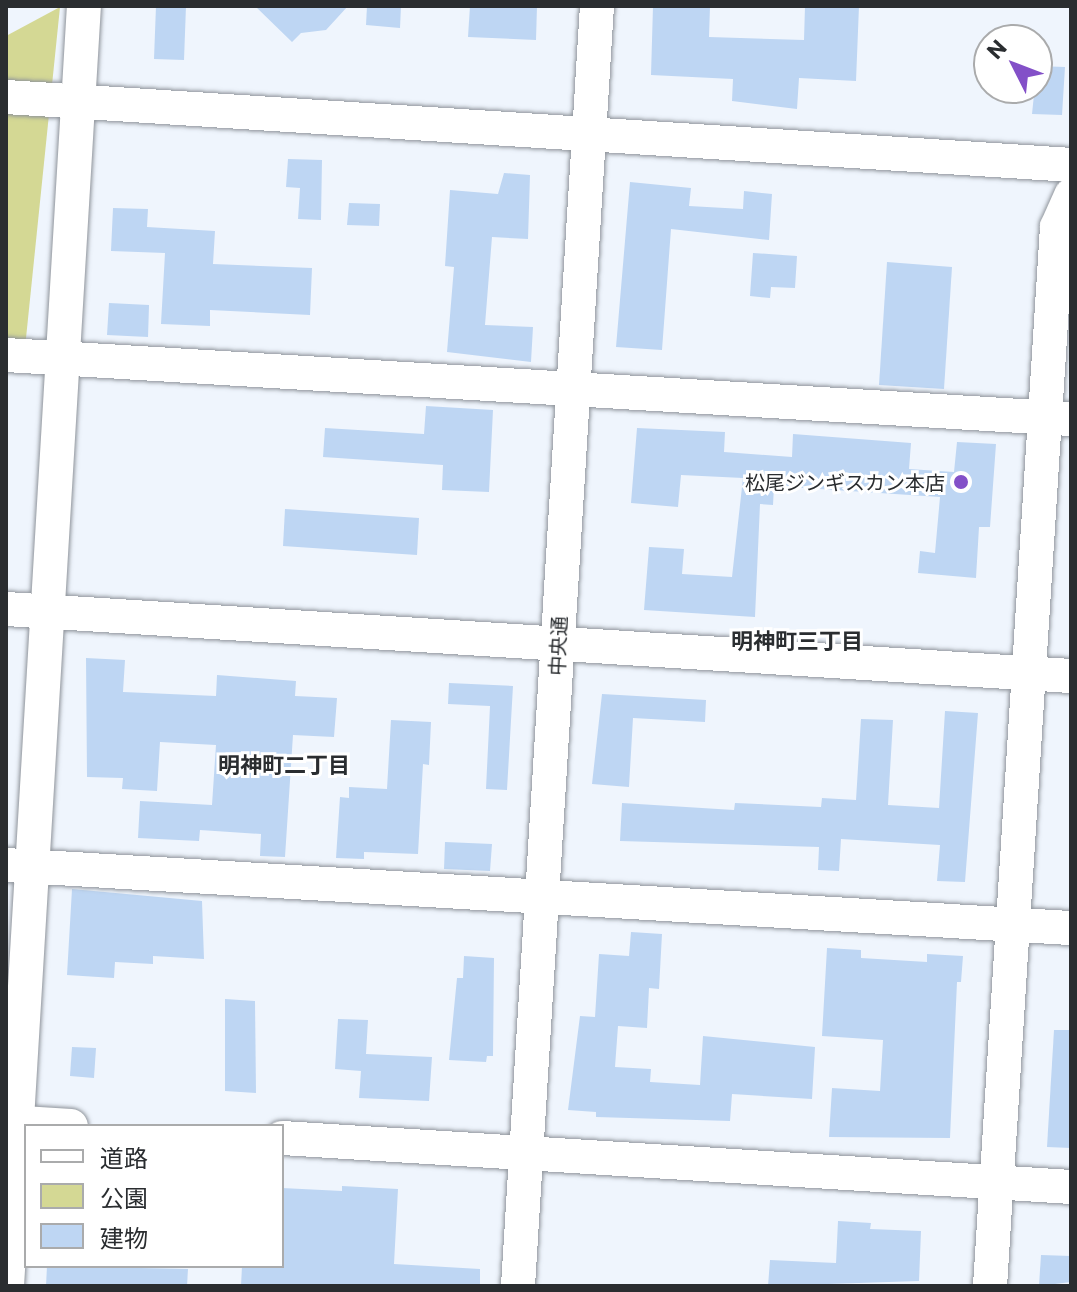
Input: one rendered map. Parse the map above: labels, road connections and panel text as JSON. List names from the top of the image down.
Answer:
{
  "streets": {
    "street": ["中央通"]
  },
  "districts": ["明神町三丁目", "明神町二丁目"],
  "places": ["松尾ジンギスカン本店"],
  "legend": ["道路", "公園", "建物"],
  "north": "top left"
}
